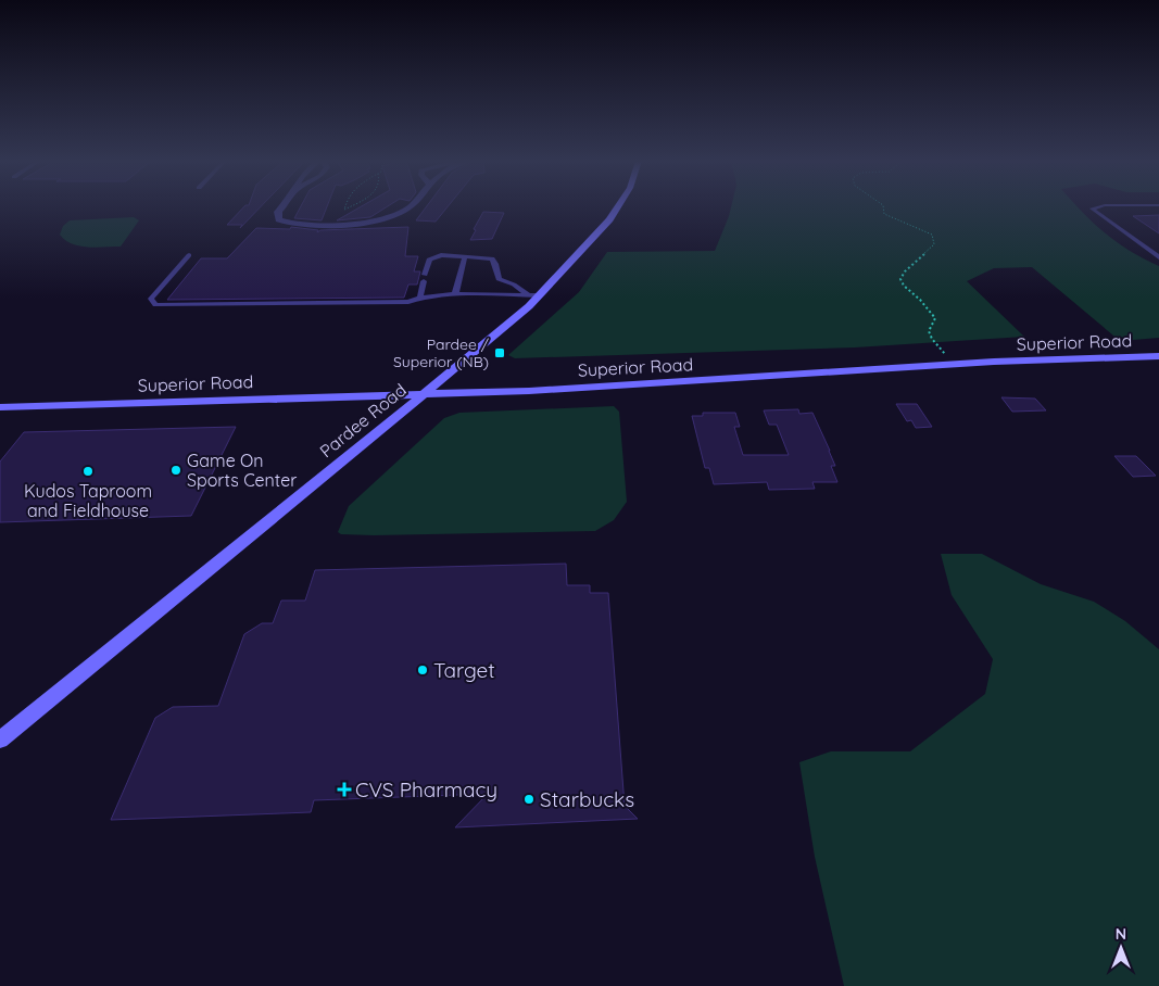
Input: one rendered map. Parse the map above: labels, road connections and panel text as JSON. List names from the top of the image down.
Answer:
{
  "streets": {
    "main road": ["Superior Road", "Pardee Road"]
  },
  "crossings": [
    ["Superior Road", "Pardee Road"]
  ],
  "places": {
    "transit": ["Pardee / Superior (NB)"],
    "other": [
      "Game On Sports Center",
      "Kudos Taproom and Fieldhouse",
      "Target",
      "Starbucks"
    ],
    "health": ["CVS Pharmacy"]
  },
  "north": "top"
}
